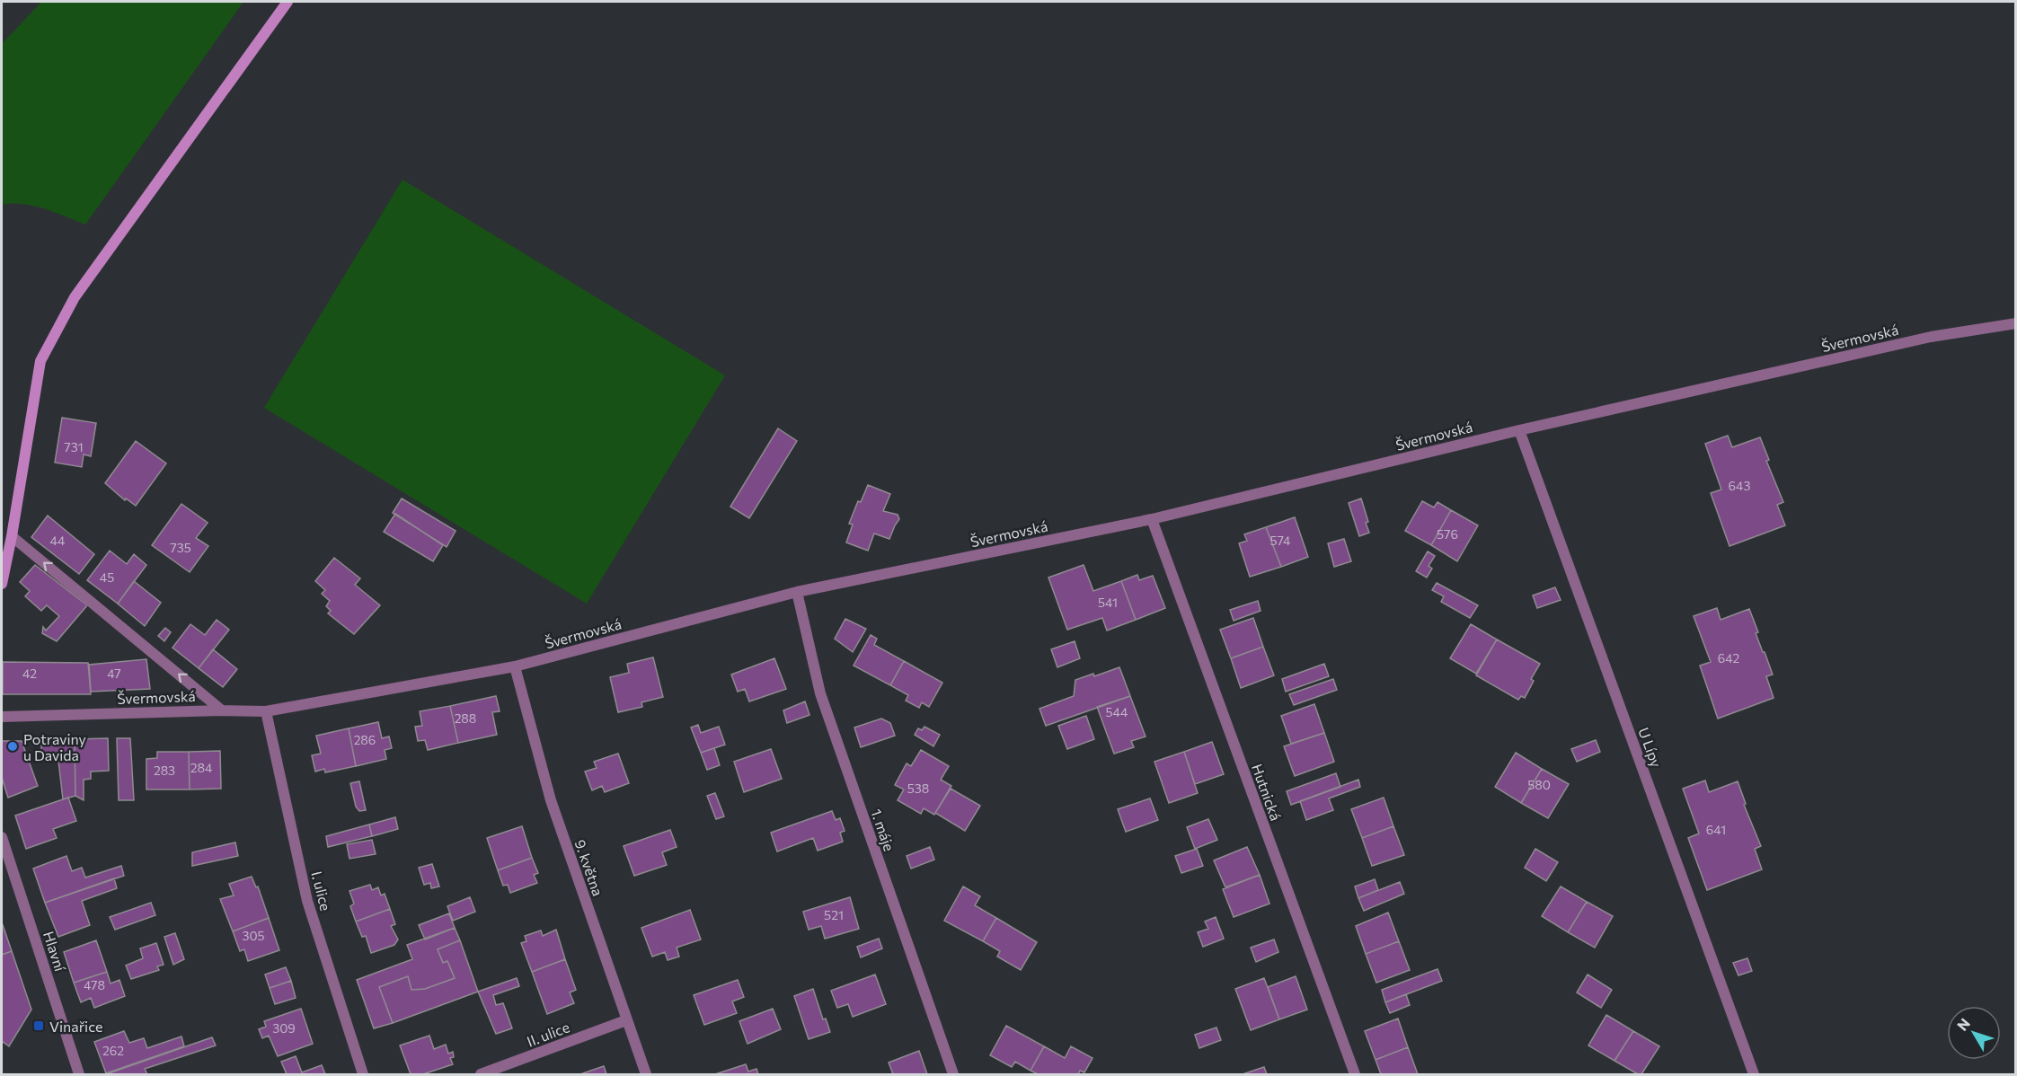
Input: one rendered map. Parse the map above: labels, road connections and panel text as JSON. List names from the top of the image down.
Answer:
{
  "streets": {
    "street": [
      "Švermovská",
      "U Lípy",
      "Hutnická",
      "1. máje",
      "9. května",
      "I. ulice",
      "Hlavní",
      "II. ulice"
    ]
  },
  "crossings": [
    ["Švermovská", "U Lípy"],
    ["Švermovská", "Hutnická"],
    ["Švermovská", "1. máje"],
    ["Švermovská", "9. května"],
    ["Švermovská", "I. ulice"],
    ["9. května", "II. ulice"]
  ],
  "places": {
    "other": ["Potraviny u Davida"],
    "transit": ["Vinařice"]
  },
  "house_numbers": [
    "731",
    "643",
    "576",
    "44",
    "574",
    "735",
    "45",
    "541",
    "642",
    "42",
    "47",
    "544",
    "288",
    "286",
    "284",
    "283",
    "580",
    "538",
    "641",
    "521",
    "305",
    "478",
    "309",
    "262"
  ],
  "north": "top left"
}
